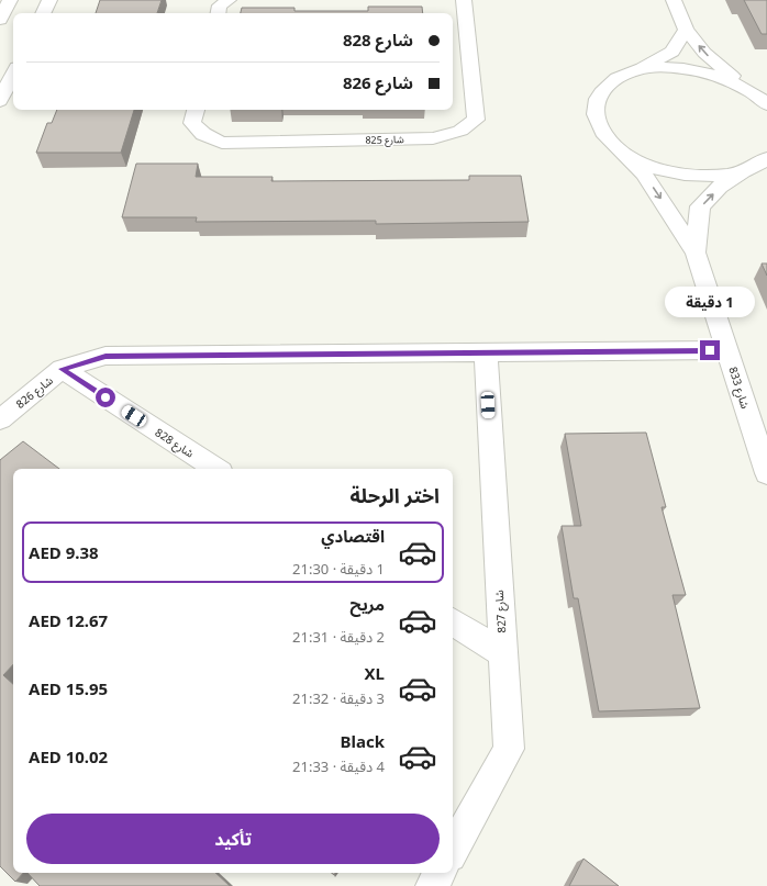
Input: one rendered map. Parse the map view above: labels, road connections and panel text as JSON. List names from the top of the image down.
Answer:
{
  "streets": {
    "street": [
      "شارع 825",
      "شارع 833",
      "شارع 826",
      "شارع 828",
      "شارع 827"
    ]
  },
  "crossings": [
    ["شارع 833", "شارع 826"],
    ["شارع 826", "شارع 828"],
    ["شارع 826", "شارع 827"]
  ],
  "page": {
    "banner": ["شارع 828", "شارع 826"],
    "bubble": "1 دقيقة",
    "heading": "اختر الرحلة",
    "list": [
      {
        "name": "اقتصادي",
        "note": "1 دقيقة · 21:30",
        "value": "AED 9.38"
      },
      {
        "name": "مريح",
        "note": "2 دقيقة · 21:31",
        "value": "AED 12.67"
      },
      {
        "name": "XL",
        "note": "3 دقيقة · 21:32",
        "value": "AED 15.95"
      },
      {
        "name": "Black",
        "note": "4 دقيقة · 21:33",
        "value": "AED 10.02"
      }
    ],
    "buttons": "تأكيد"
  }
}
